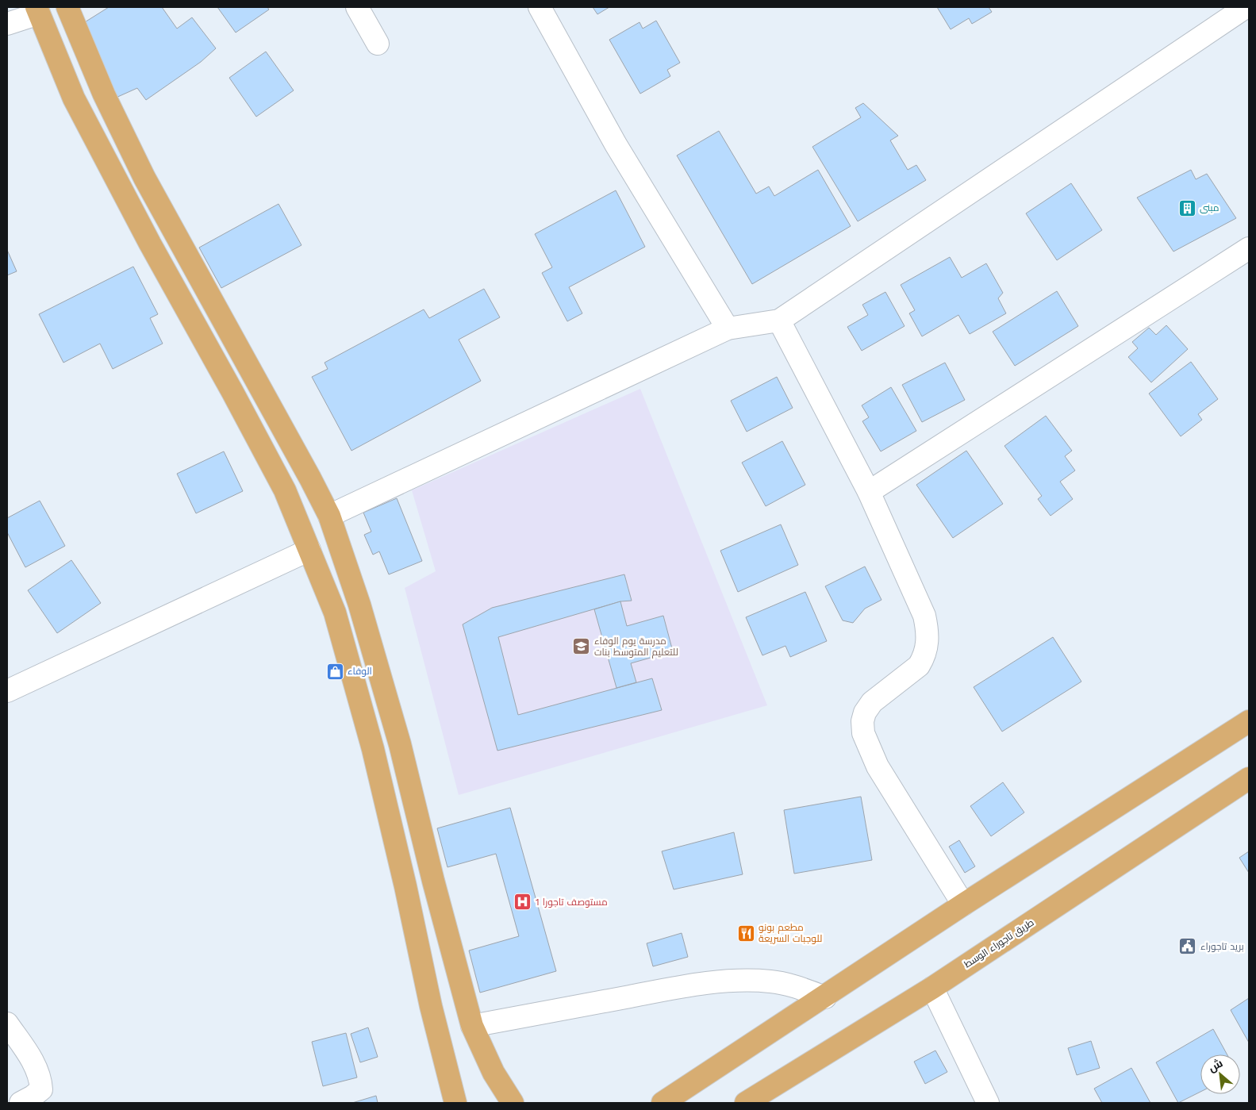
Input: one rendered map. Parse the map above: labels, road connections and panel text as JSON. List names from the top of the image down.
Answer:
{
  "streets": {
    "main road": ["طريق تاجوراء الوسط"]
  },
  "places": {
    "building": ["مبنى"],
    "school or university": ["مدرسة يوم الوفاء للتعليم المتوسط بنات"],
    "shop": ["الوفاء"],
    "hospital": ["مستوصف تاجورا 1"],
    "restaurant": ["مطعم بونو للوجبات السريعة"],
    "public building": ["بريد تاجوراء"]
  },
  "north": "top left"
}
